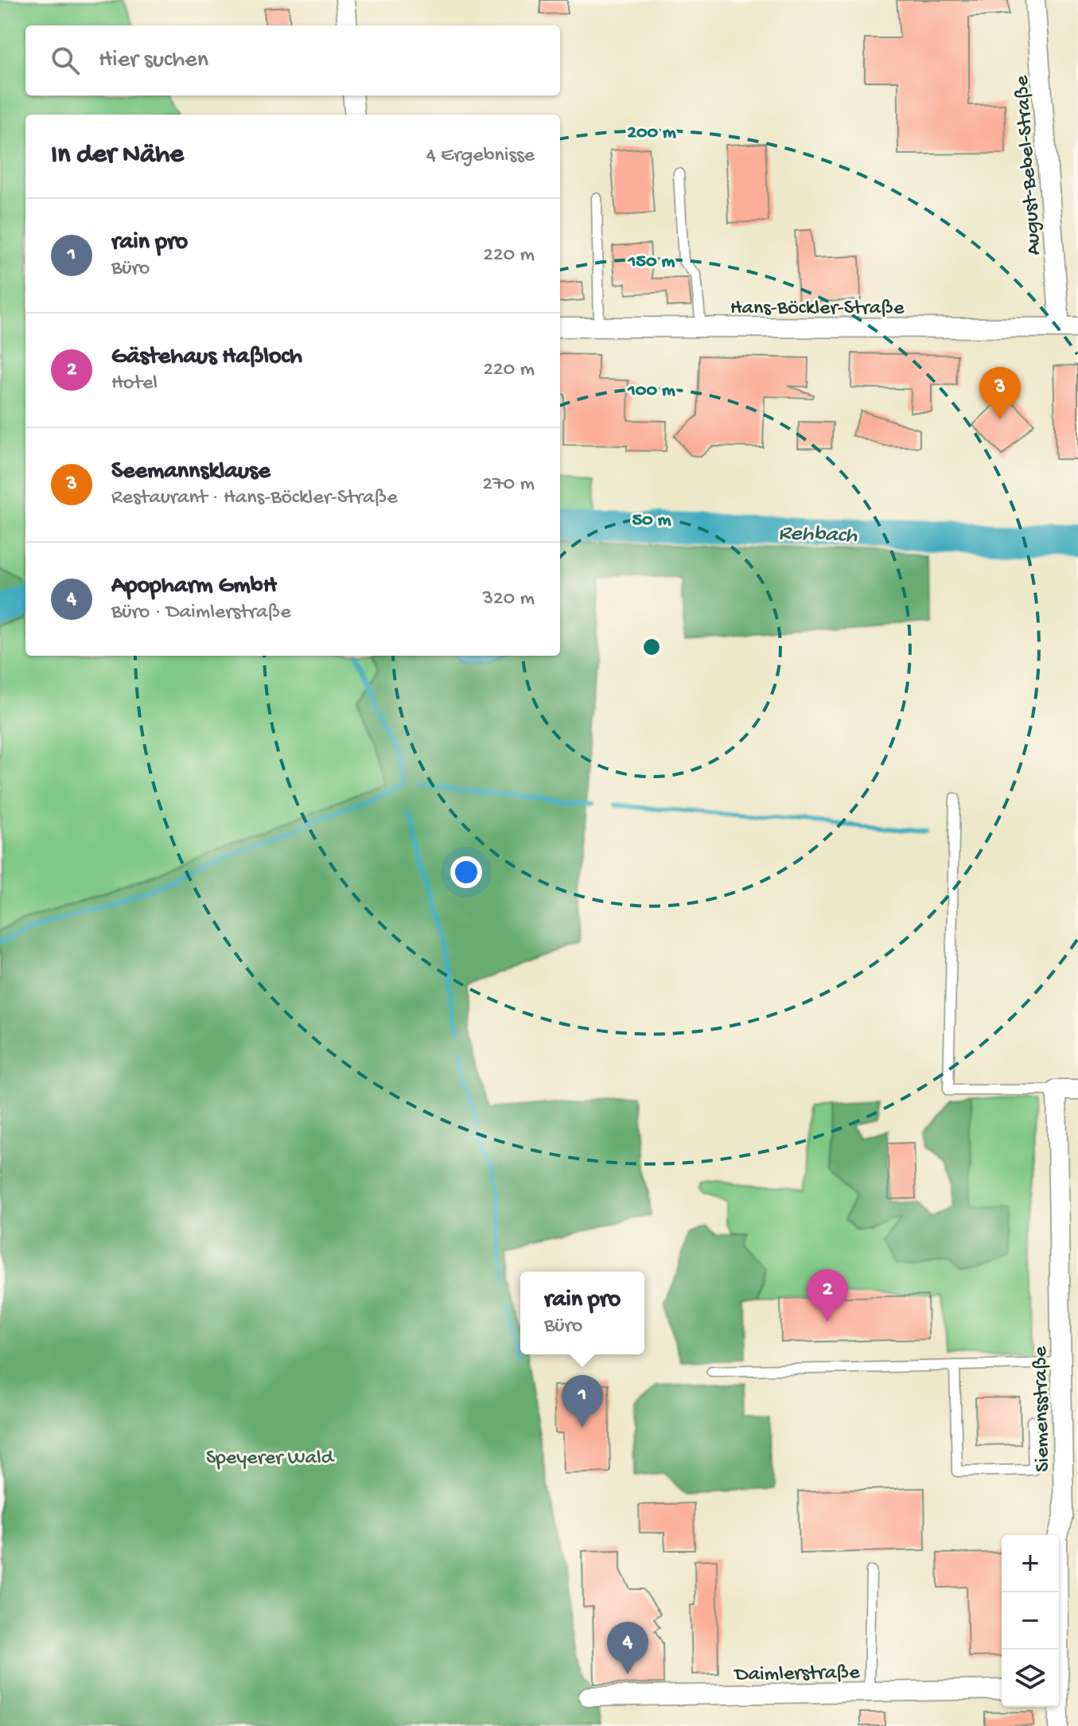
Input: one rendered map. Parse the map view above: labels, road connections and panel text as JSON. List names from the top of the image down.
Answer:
{
  "streets": {
    "street": [
      "August-Bebel-Straße",
      "Hans-Böckler-Straße",
      "Siemensstraße",
      "Daimlerstraße"
    ]
  },
  "crossings": [
    ["August-Bebel-Straße", "Hans-Böckler-Straße"]
  ],
  "water": ["Rehbach"],
  "parks": ["Speyerer Wald"],
  "page": {
    "search": "Hier suchen",
    "heading": ["In der Nähe", "4 Ergebnisse"],
    "list": [
      {
        "mark": "1",
        "name": "rain pro",
        "note": "Büro",
        "value": "220 m"
      },
      {
        "mark": "2",
        "name": "Gästehaus Haßloch",
        "note": "Hotel",
        "value": "220 m"
      },
      {
        "mark": "3",
        "name": "Seemannsklause",
        "note": "Restaurant · Hans-Böckler-Straße",
        "value": "270 m"
      },
      {
        "mark": "4",
        "name": "Apopharm GmbH",
        "note": "Büro · Daimlerstraße",
        "value": "320 m"
      }
    ],
    "pins": [
      "3",
      "2",
      "1",
      "4"
    ],
    "popup": ["rain pro", "Büro"],
    "map_buttons": ["+", "−"]
  },
  "rings": [
    "200 m",
    "150 m",
    "100 m",
    "50 m"
  ]
}
